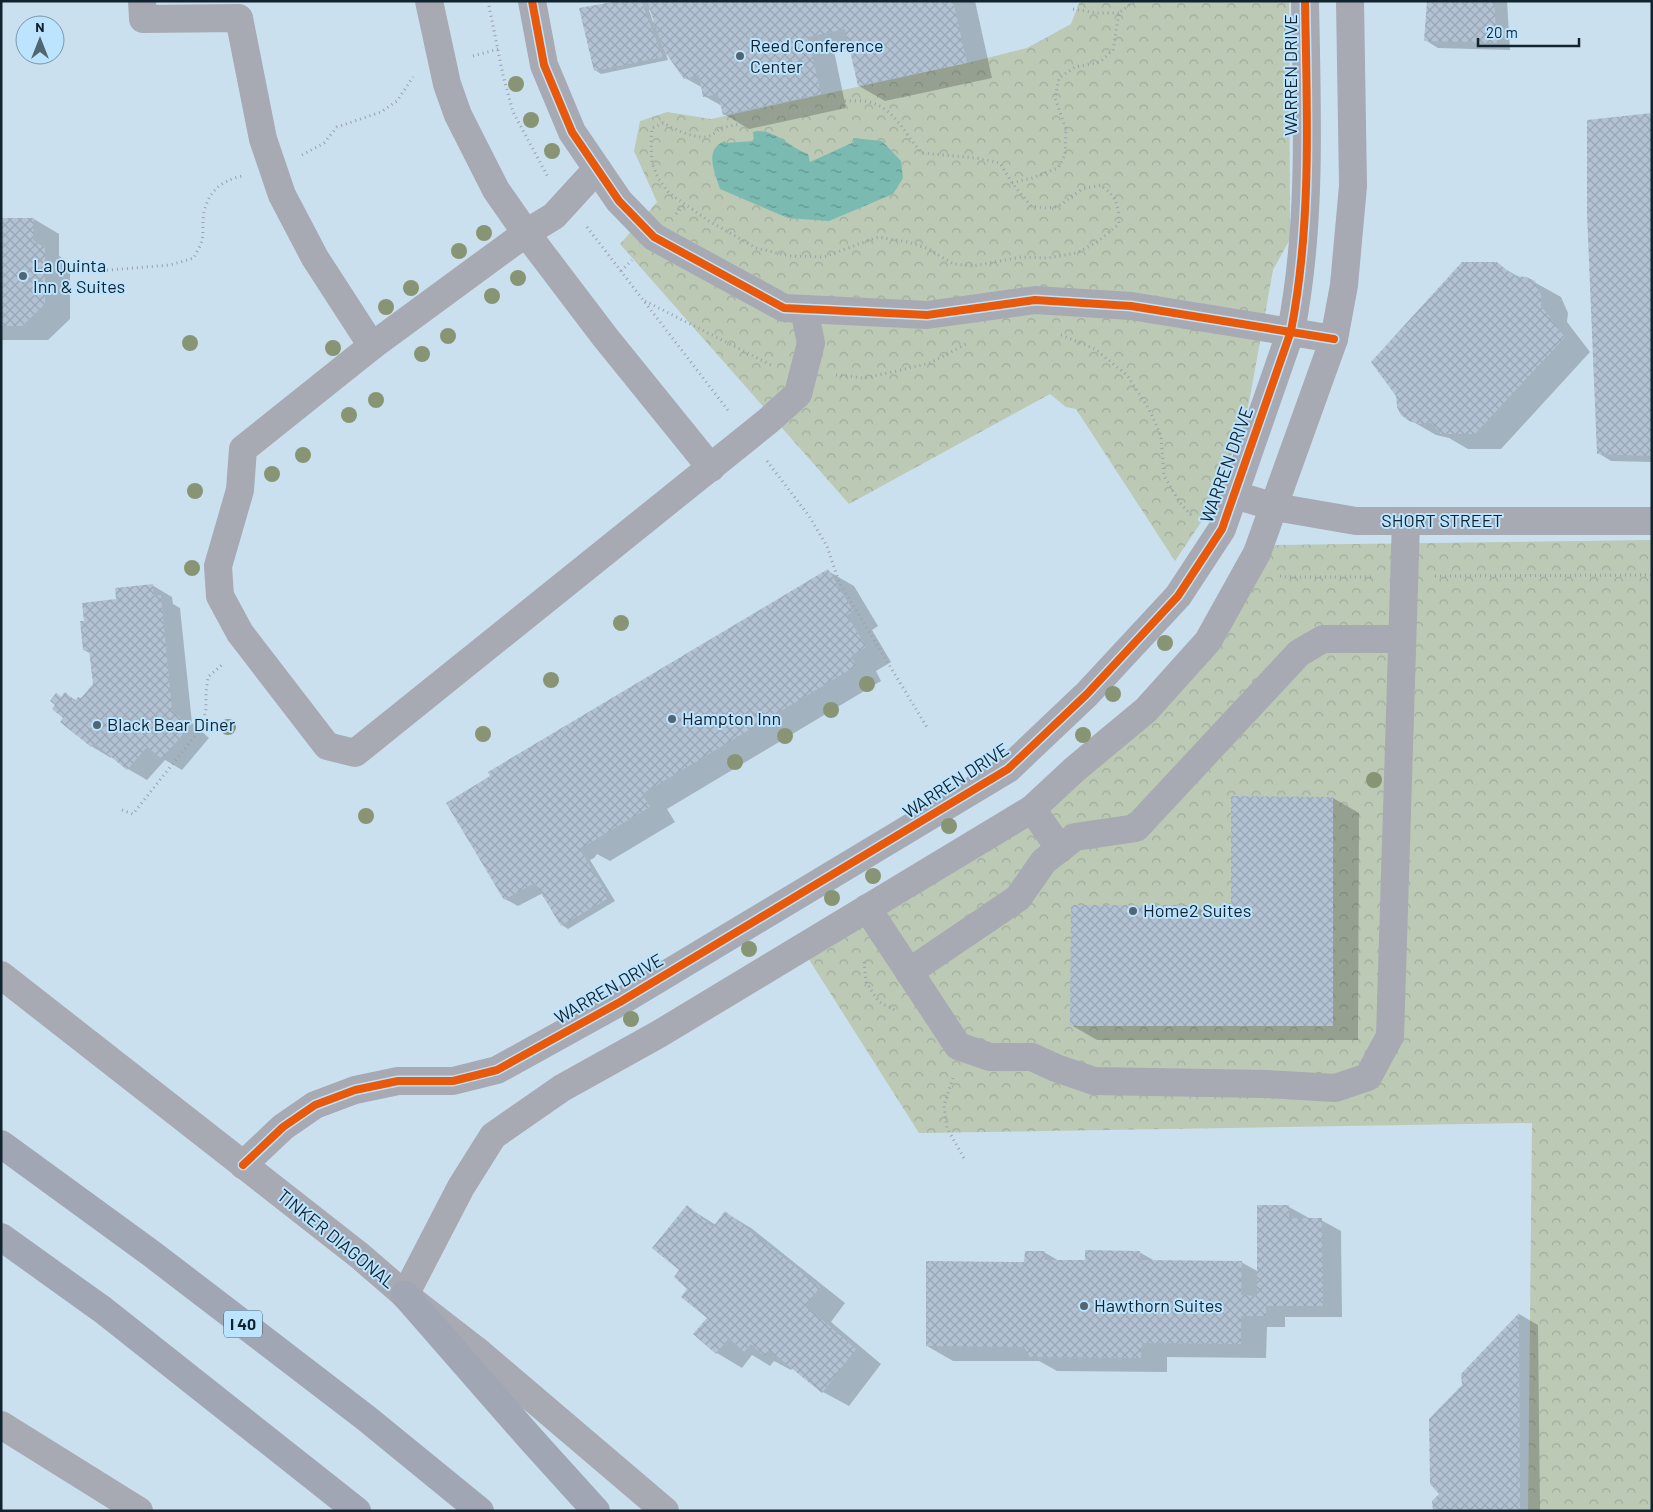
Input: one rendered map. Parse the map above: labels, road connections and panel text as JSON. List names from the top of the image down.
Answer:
{
  "streets": {
    "highway": ["I 40"],
    "street": ["WARREN DRIVE", "SHORT STREET", "TINKER DIAGONAL"]
  },
  "crossings": [
    ["WARREN DRIVE", "SHORT STREET"],
    ["WARREN DRIVE", "TINKER DIAGONAL"]
  ],
  "places": [
    "Reed Conference Center",
    "La Quinta Inn & Suites",
    "Hampton Inn",
    "Black Bear Diner",
    "Home2 Suites",
    "Hawthorn Suites"
  ],
  "scale_bar": "20 m",
  "north": "top"
}
